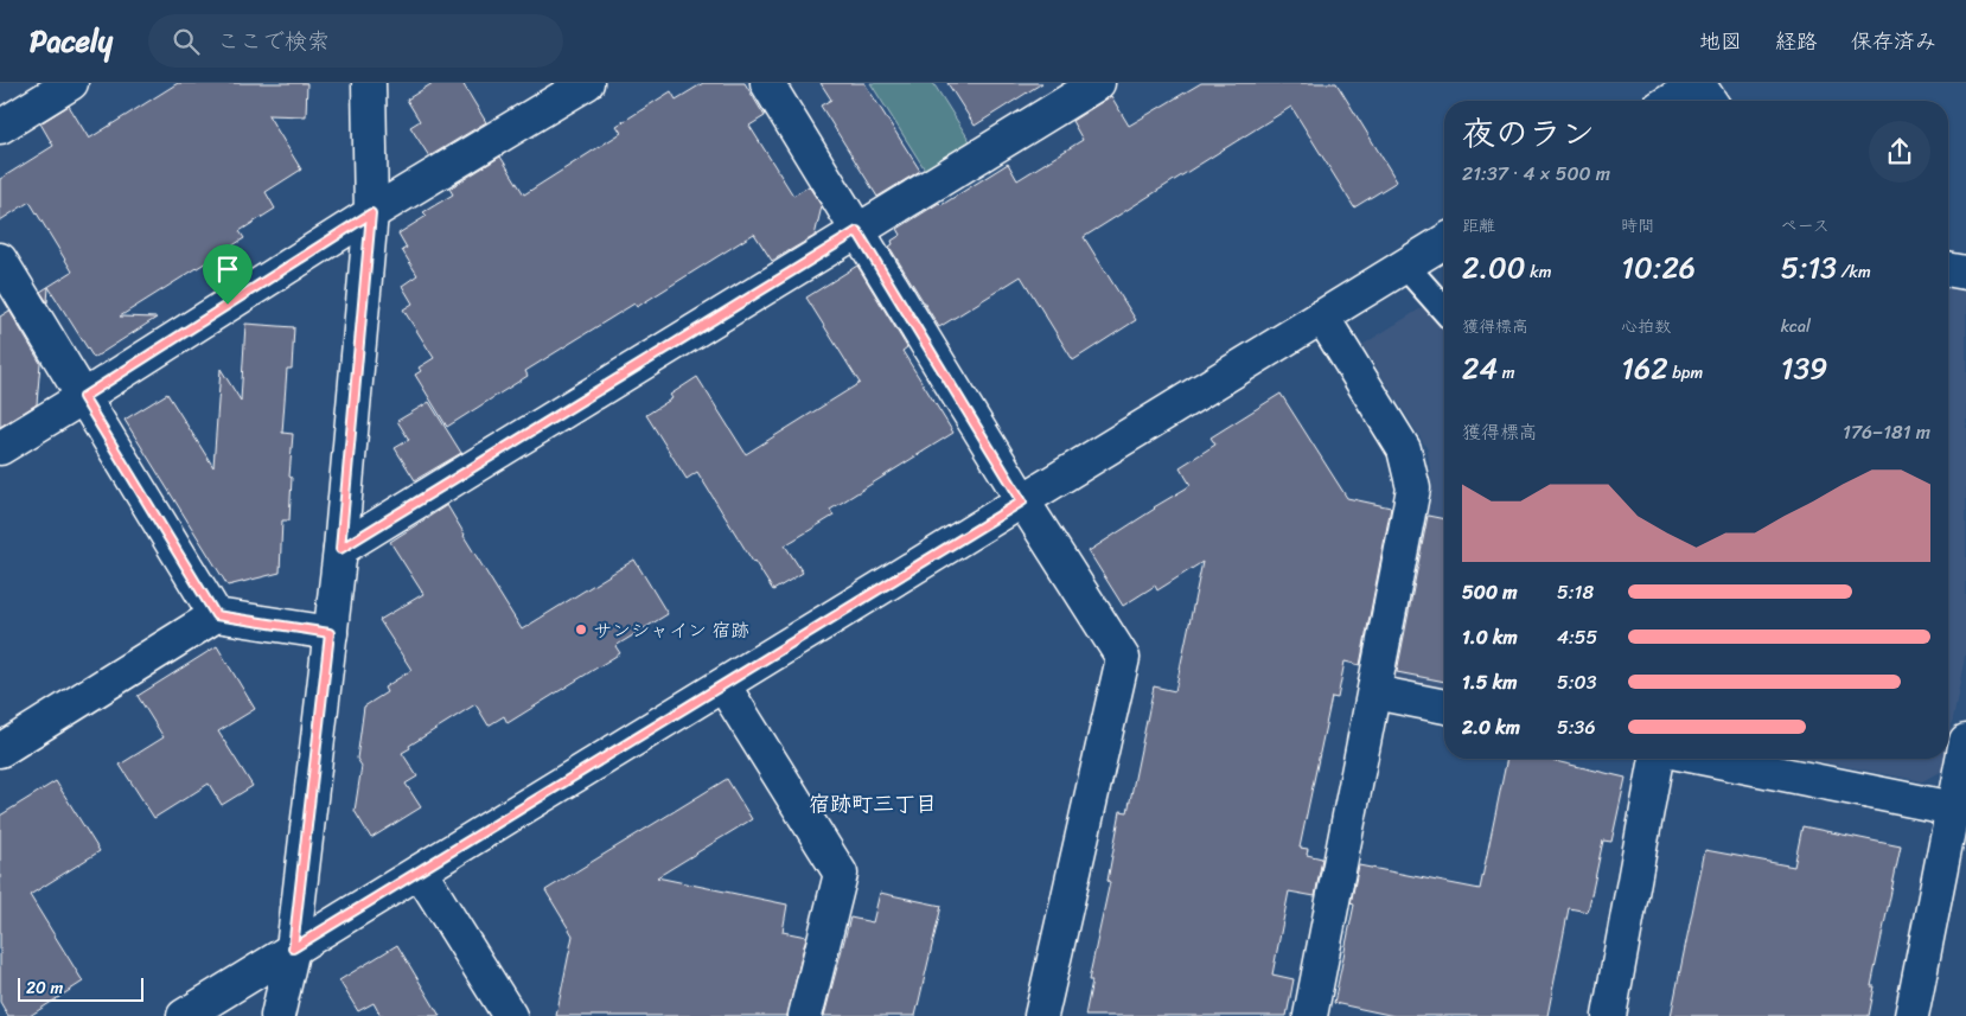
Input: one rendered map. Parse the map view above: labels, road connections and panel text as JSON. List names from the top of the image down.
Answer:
{
  "districts": ["宿跡町三丁目"],
  "places": ["サンシャイン 宿跡"],
  "scale_bar": "20 m",
  "page": {
    "header": "Pacely",
    "search": "ここで検索",
    "nav": ["地図", "経路", "保存済み"],
    "heading": ["夜のラン", "21:37 · 4 × 500 m"],
    "stats": [
      ["距離", "2.00 km"],
      ["時間", "10:26"],
      ["ペース", "5:13 /km"],
      ["獲得標高", "24 m"],
      ["心拍数", "162 bpm"],
      ["kcal", "139"]
    ],
    "chart": ["獲得標高", "176–181 m"],
    "list": [
      {
        "name": "500 m",
        "note": "5:18"
      },
      {
        "name": "1.0 km",
        "note": "4:55"
      },
      {
        "name": "1.5 km",
        "note": "5:03"
      },
      {
        "name": "2.0 km",
        "note": "5:36"
      }
    ],
    "scale": "20 m"
  }
}
